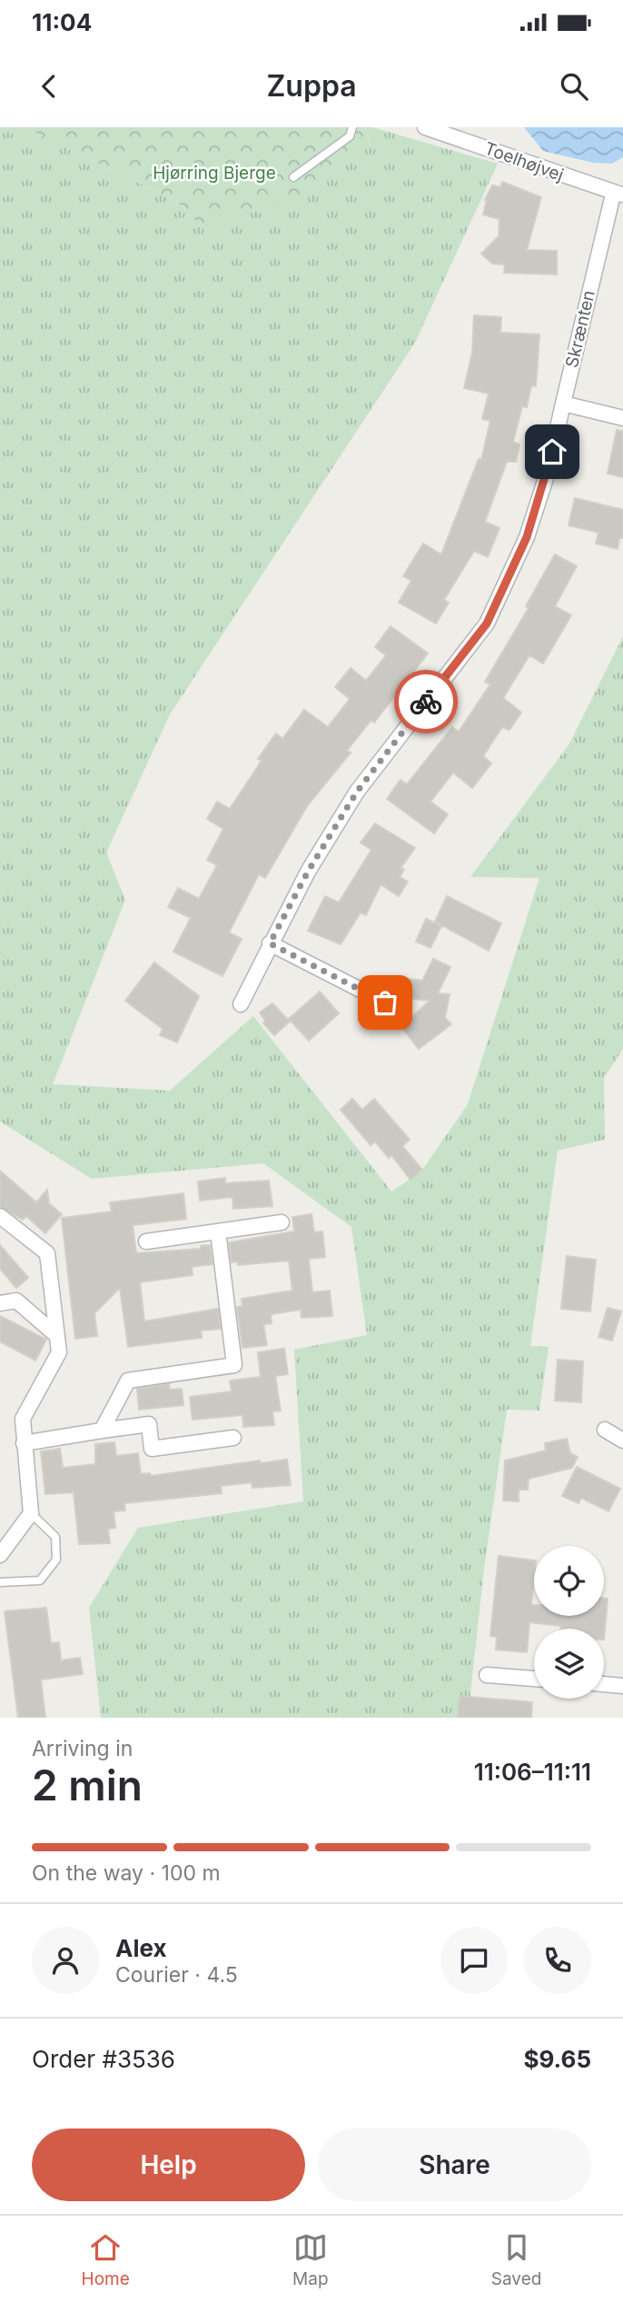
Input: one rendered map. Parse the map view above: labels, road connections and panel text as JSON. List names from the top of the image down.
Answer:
{
  "streets": {
    "street": ["Toelhøjvej", "Skrænten"]
  },
  "crossings": [
    ["Toelhøjvej", "Skrænten"]
  ],
  "parks": ["Hjørring Bjerge"],
  "page": {
    "status": "11:04",
    "header": "Zuppa",
    "heading": ["2 min", "Arriving in", "11:06–11:11"],
    "panel": [
      "Alex",
      "Courier · 4.5",
      "Order #3536",
      "$9.65"
    ],
    "bar": "On the way · 100 m",
    "buttons": ["Help", "Share"],
    "tabs": ["Home", "Map", "Saved"]
  }
}
